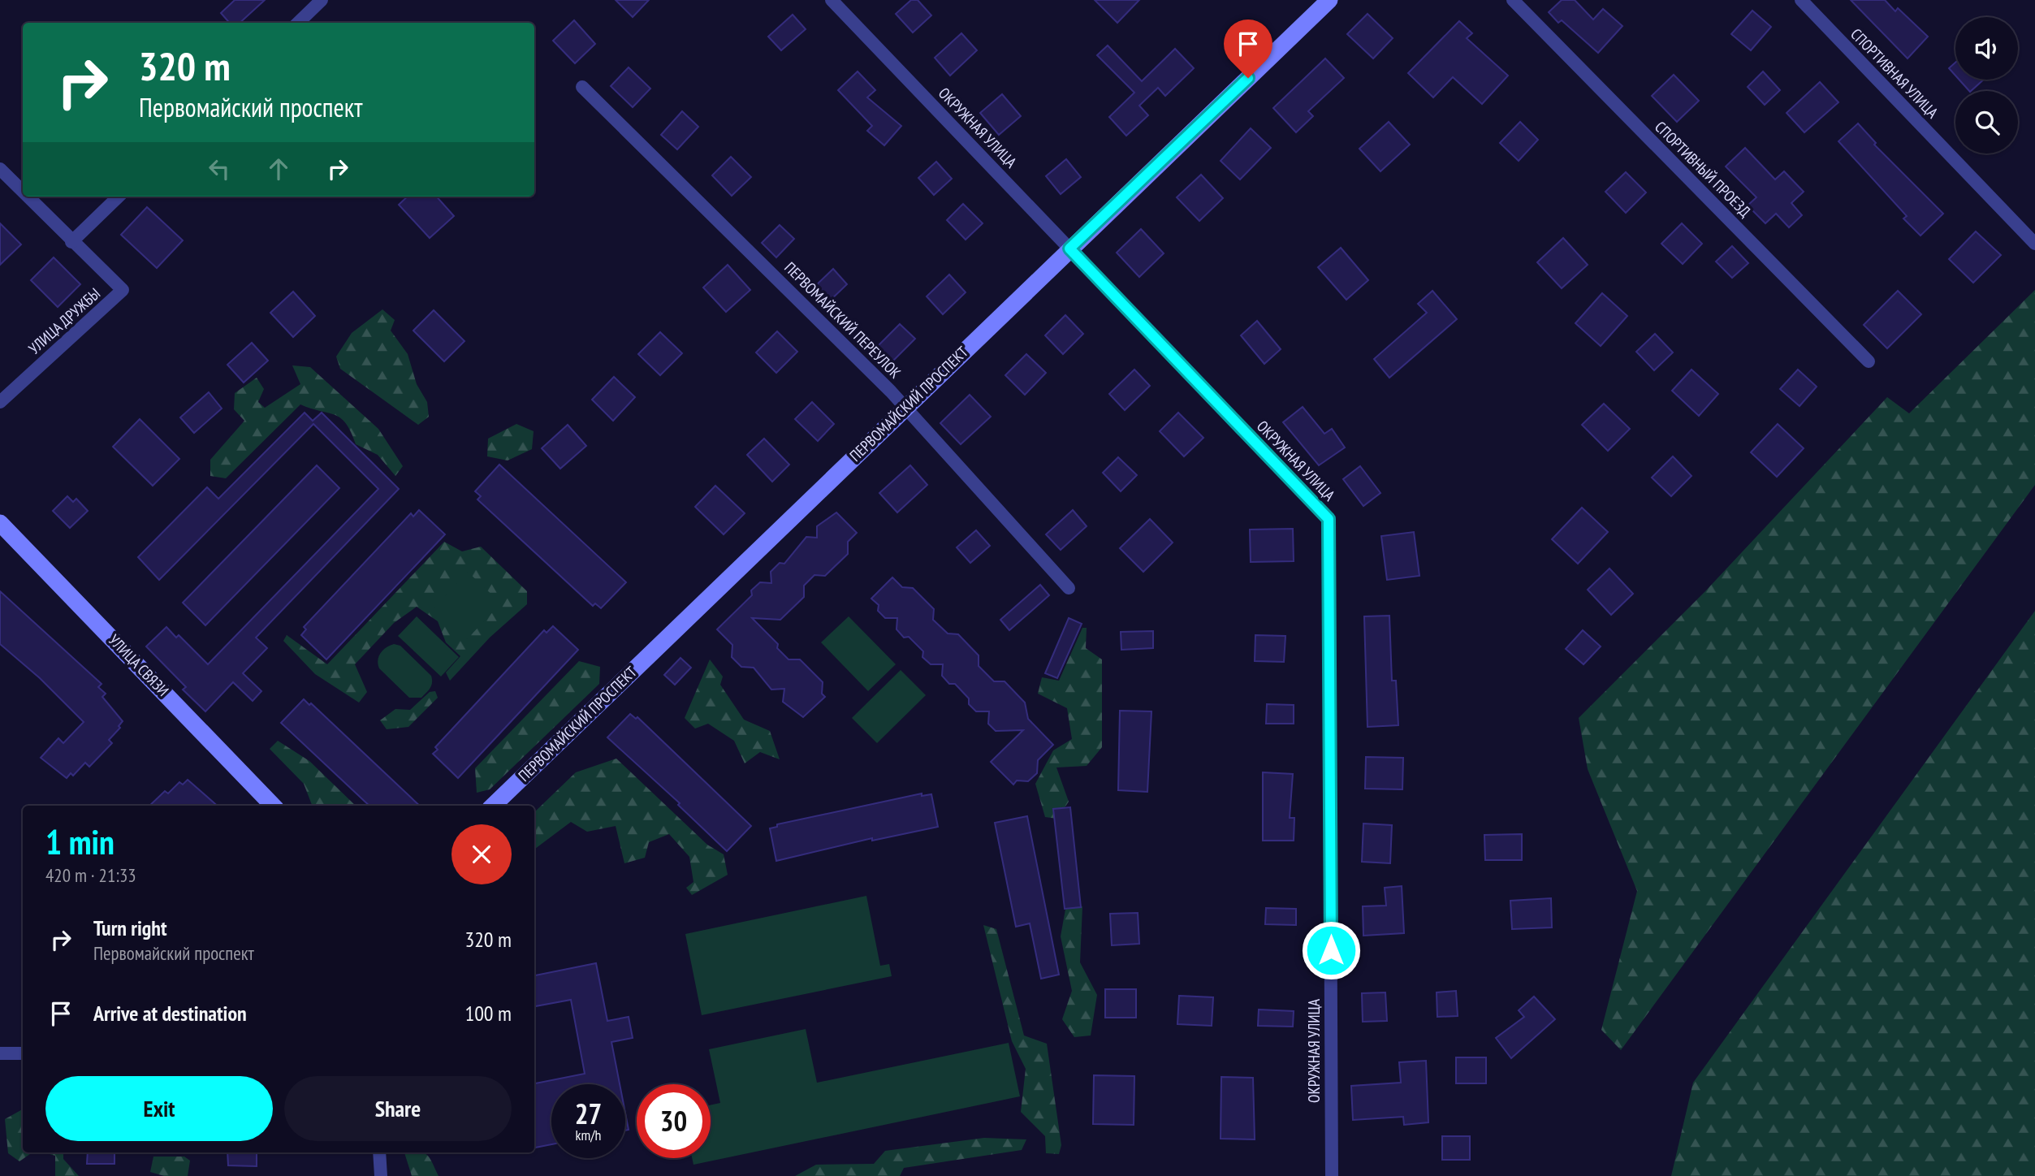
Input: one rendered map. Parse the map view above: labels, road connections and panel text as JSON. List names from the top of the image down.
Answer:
{
  "streets": {
    "street": [
      "СПОРТИВНАЯ УЛИЦА",
      "ОКРУЖНАЯ УЛИЦА",
      "СПОРТИВНЫЙ ПРОЕЗД",
      "ПЕРВОМАЙСКИЙ ПЕРЕУЛОК",
      "УЛИЦА ДРУЖБЫ",
      "ПЕРВОМАЙСКИЙ ПРОСПЕКТ",
      "УЛИЦА СВЯЗИ"
    ]
  },
  "crossings": [
    ["ОКРУЖНАЯ УЛИЦА", "ПЕРВОМАЙСКИЙ ПРОСПЕКТ"],
    ["ПЕРВОМАЙСКИЙ ПЕРЕУЛОК", "ПЕРВОМАЙСКИЙ ПРОСПЕКТ"]
  ],
  "page": {
    "turn": ["320 m", "Первомайский проспект"],
    "heading": ["1 min", "420 m · 21:33"],
    "list": [
      {
        "name": "Turn right",
        "note": "Первомайский проспект",
        "value": "320 m"
      },
      {
        "name": "Arrive at destination",
        "value": "100 m"
      }
    ],
    "buttons": ["Exit", "Share"],
    "speed": "27 km/h",
    "limit": "30"
  }
}
